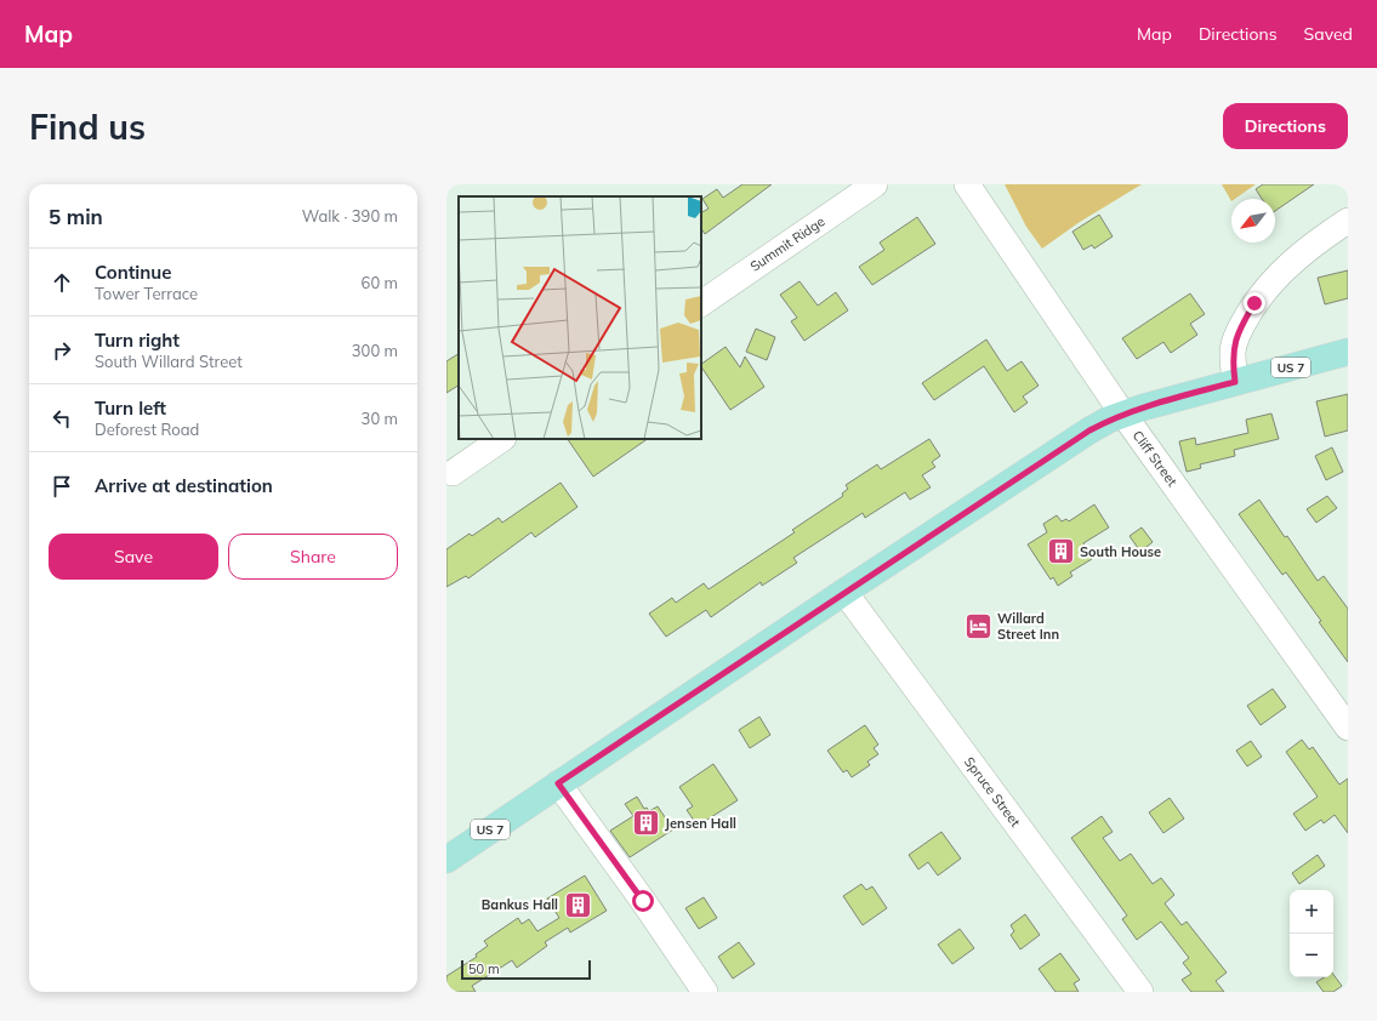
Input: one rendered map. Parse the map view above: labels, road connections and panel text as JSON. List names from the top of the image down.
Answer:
{
  "streets": {
    "main road": ["US 7"],
    "street": ["Summit Ridge", "Cliff Street", "Spruce Street"]
  },
  "crossings": [
    ["US 7", "Cliff Street"],
    ["US 7", "Spruce Street"]
  ],
  "places": {
    "building": ["South House", "Jensen Hall", "Bankus Hall"],
    "hotel": ["Willard Street Inn"]
  },
  "scale_bar": "50 m",
  "north": "bottom left",
  "page": {
    "header": "Map",
    "nav": ["Map", "Directions", "Saved"],
    "buttons": [
      "Directions",
      ["Save", "Share"]
    ],
    "title": "Find us",
    "heading": ["5 min", "Walk · 390 m"],
    "list": [
      ["Continue", "Tower Terrace", "60 m"],
      ["Turn right", "South Willard Street", "300 m"],
      ["Turn left", "Deforest Road", "30 m"],
      "Arrive at destination"
    ],
    "map_buttons": ["+", "−"],
    "scale": "50 m"
  }
}
